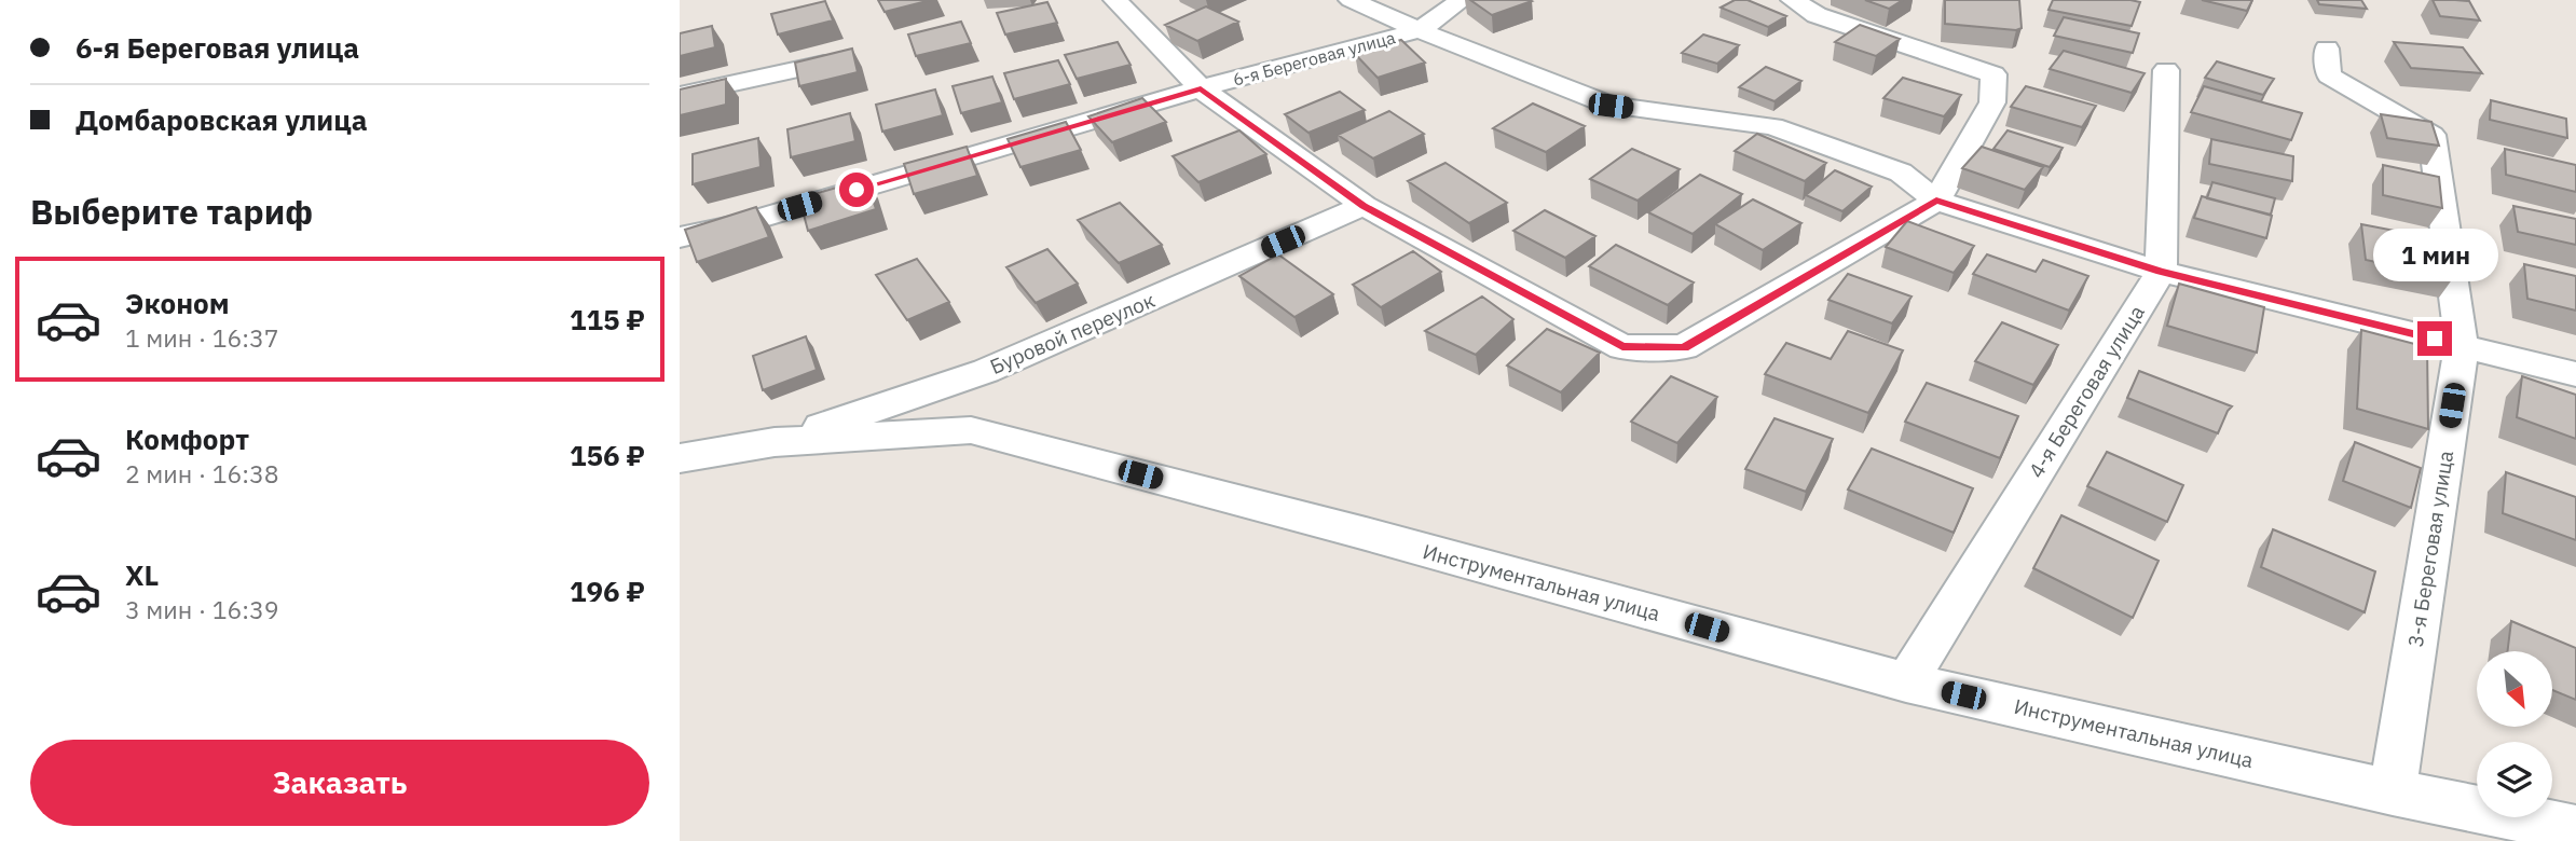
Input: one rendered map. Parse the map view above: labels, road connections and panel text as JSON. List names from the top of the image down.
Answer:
{
  "streets": {
    "street": [
      "6-я Береговая улица",
      "Буровой переулок",
      "4-я Береговая улица",
      "3-я Береговая улица",
      "Инструментальная улица"
    ]
  },
  "crossings": [
    ["Буровой переулок", "Инструментальная улица"],
    ["4-я Береговая улица", "Инструментальная улица"],
    ["3-я Береговая улица", "Инструментальная улица"]
  ],
  "north": "bottom right",
  "page": {
    "banner": ["6-я Береговая улица", "Домбаровская улица"],
    "heading": "Выберите тариф",
    "bubble": "1 мин",
    "list": [
      {
        "name": "Эконом",
        "note": "1 мин · 16:37",
        "value": "115 ₽"
      },
      {
        "name": "Комфорт",
        "note": "2 мин · 16:38",
        "value": "156 ₽"
      },
      {
        "name": "XL",
        "note": "3 мин · 16:39",
        "value": "196 ₽"
      }
    ],
    "buttons": "Заказать"
  }
}
